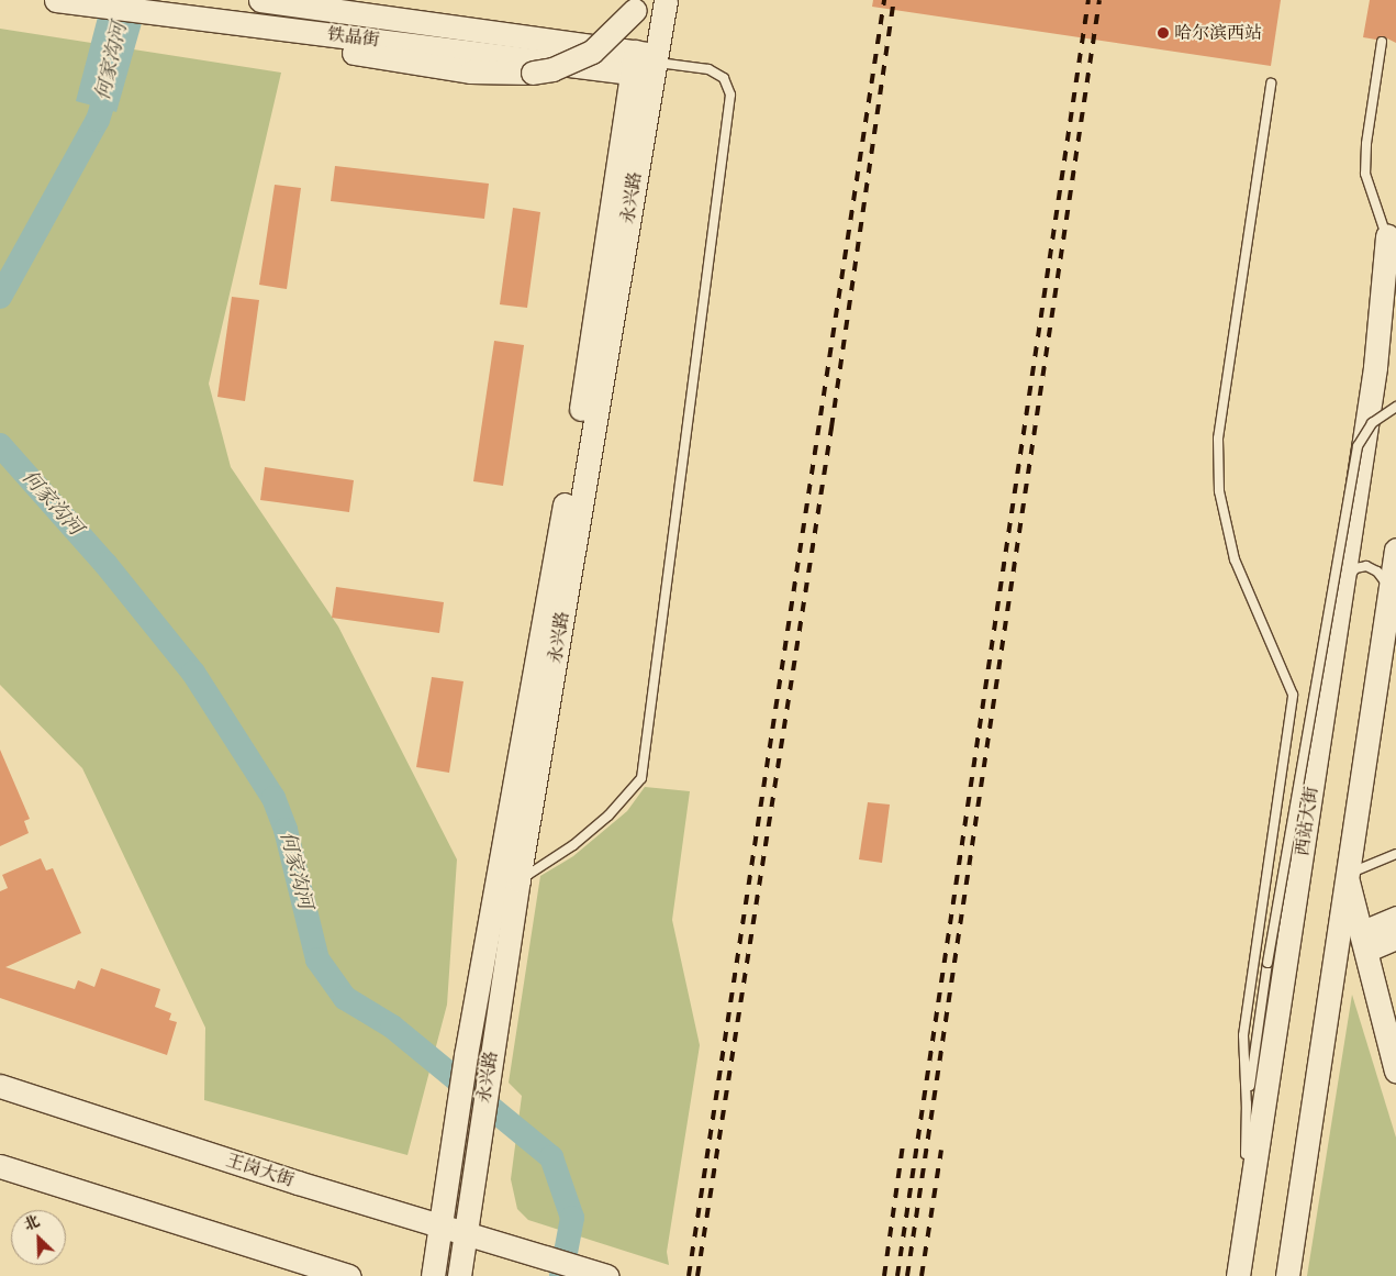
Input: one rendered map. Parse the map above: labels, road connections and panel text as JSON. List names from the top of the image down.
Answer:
{
  "streets": {
    "main road": [
      "铁晶街",
      "永兴路",
      "西站大街",
      "王岗大街"
    ]
  },
  "crossings": [
    ["铁晶街", "永兴路"],
    ["永兴路", "王岗大街"]
  ],
  "water": ["何家沟河"],
  "places": ["哈尔滨西站"],
  "north": "top left"
}
